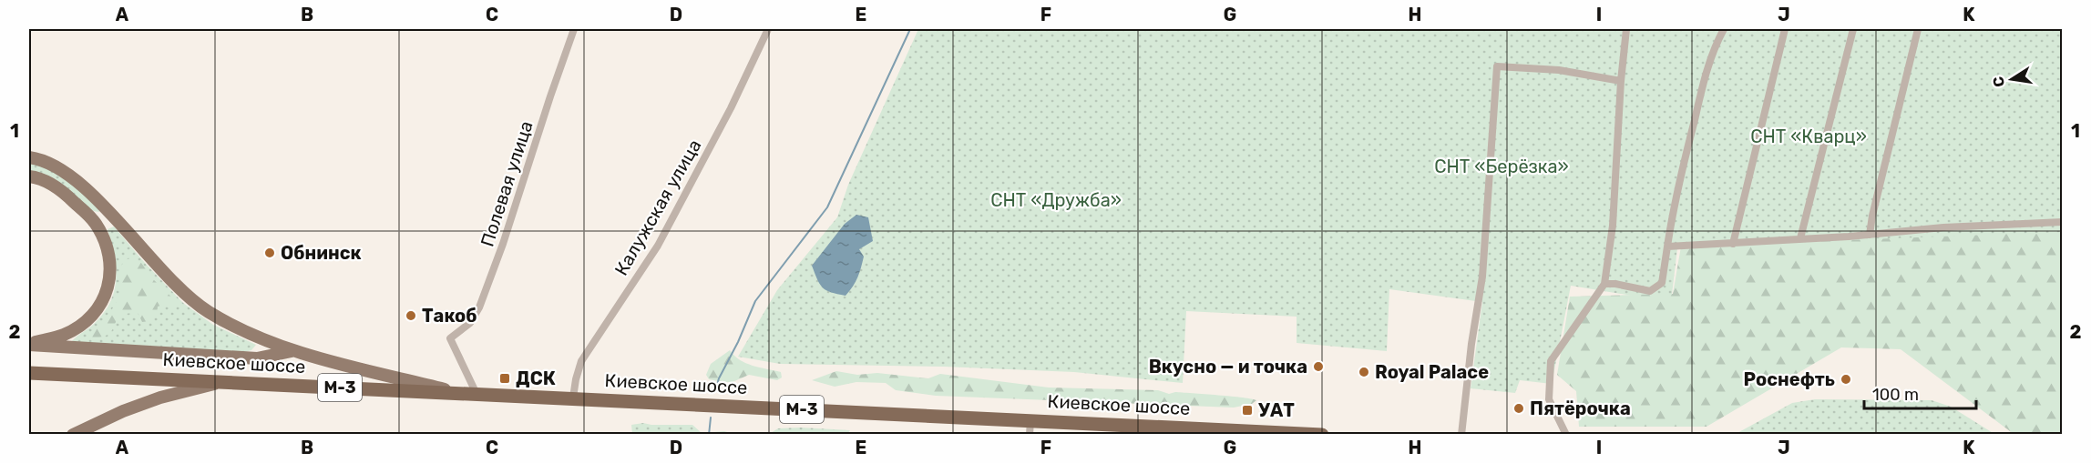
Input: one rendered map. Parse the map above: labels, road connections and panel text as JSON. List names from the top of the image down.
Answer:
{
  "streets": {
    "highway": ["Киевское шоссе", "М-3"],
    "street": ["Полевая улица", "Калужская улица"]
  },
  "crossings": [
    ["Полевая улица", "Киевское шоссе"],
    ["Калужская улица", "Киевское шоссе"]
  ],
  "parks": ["СНТ «Кварц»", "СНТ «Берёзка»", "СНТ «Дружба»"],
  "places": {
    "other": [
      "Обнинск",
      "Такоб",
      "Вкусно — и точка",
      "Royal Palace",
      "Роснефть",
      "Пятёрочка"
    ],
    "transit": ["ДСК", "УАТ"]
  },
  "scale_bar": "100 m",
  "north": "left",
  "grid": {
    "columns": [
      "A",
      "B",
      "C",
      "D",
      "E",
      "F",
      "G",
      "H",
      "I",
      "J",
      "K"
    ],
    "rows": ["1", "2"]
  }
}
